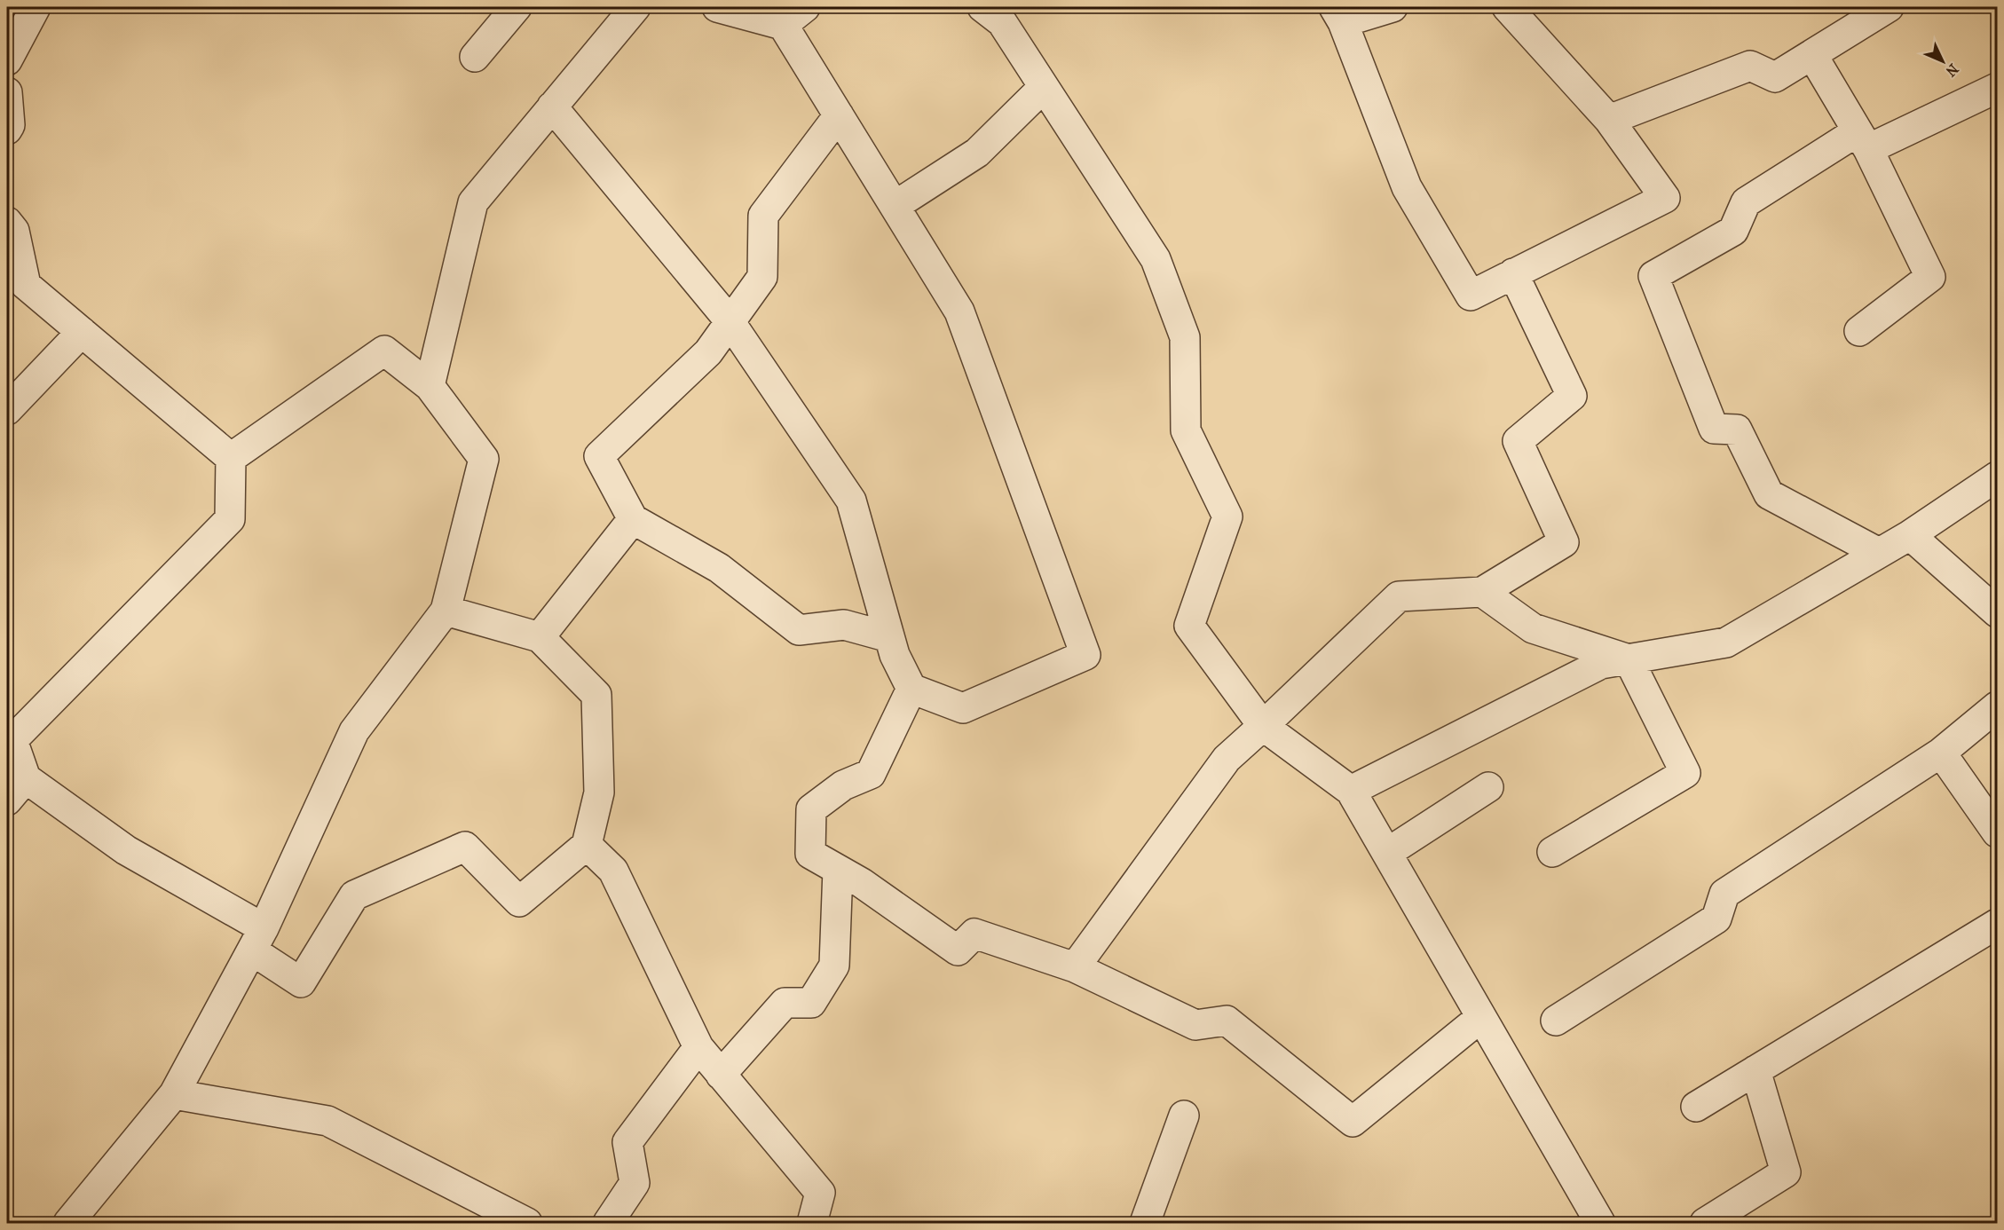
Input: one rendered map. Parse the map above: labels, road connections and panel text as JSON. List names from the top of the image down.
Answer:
{
  "north": "bottom right"
}
